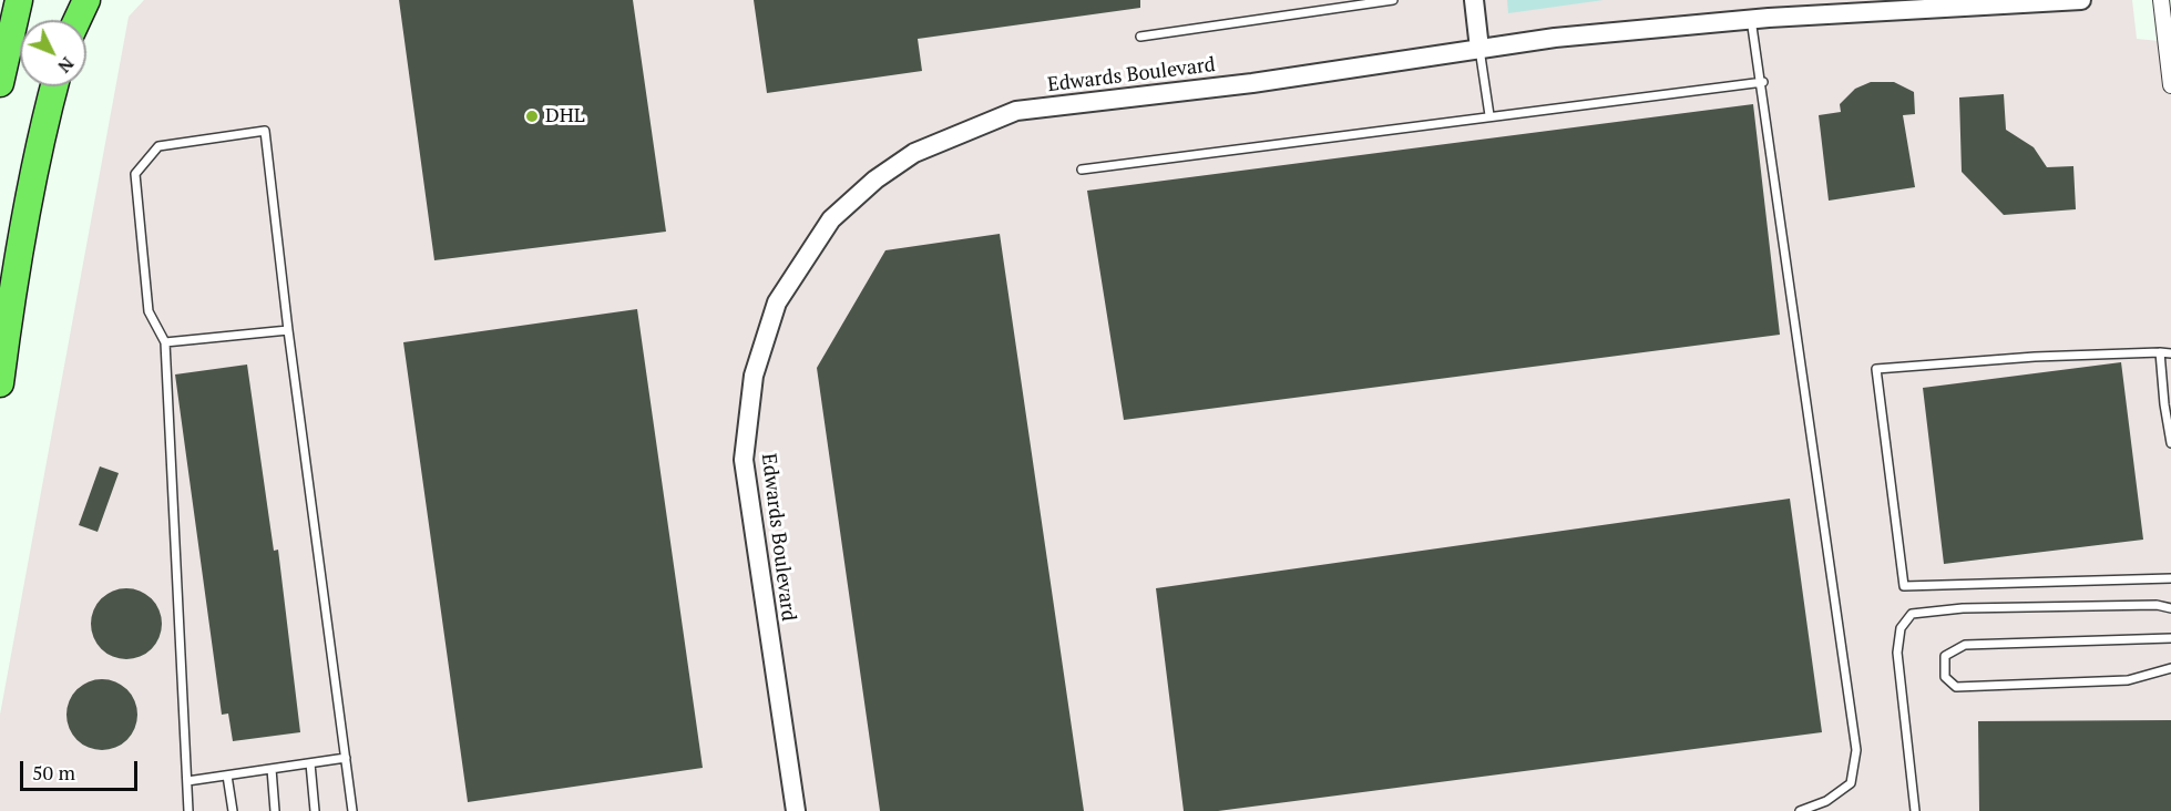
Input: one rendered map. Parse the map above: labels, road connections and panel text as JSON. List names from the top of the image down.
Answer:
{
  "streets": {
    "street": ["Edwards Boulevard"]
  },
  "places": ["DHL"],
  "scale_bar": "50 m",
  "north": "bottom right"
}
